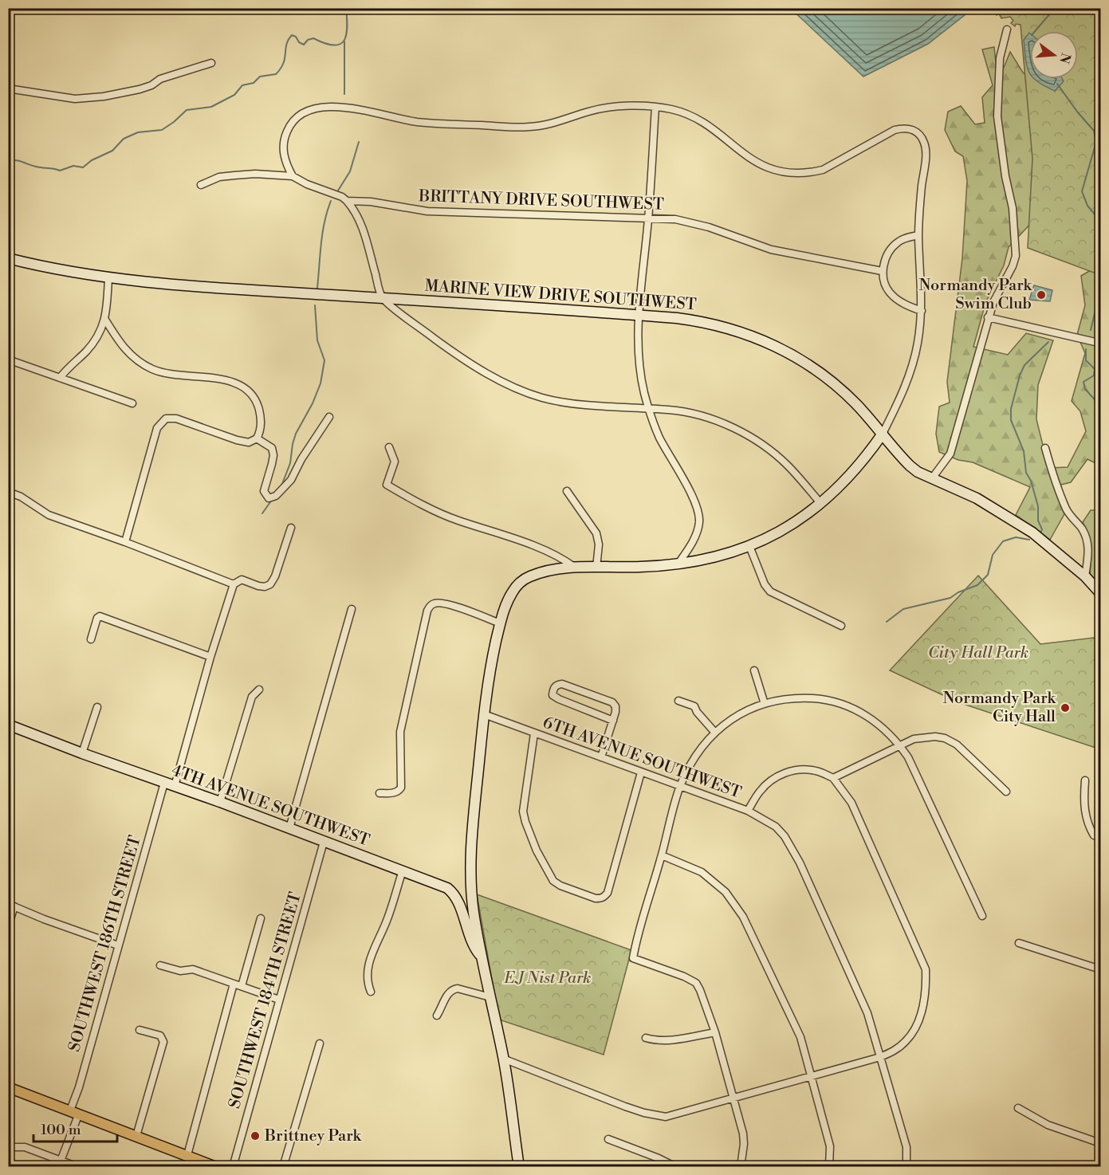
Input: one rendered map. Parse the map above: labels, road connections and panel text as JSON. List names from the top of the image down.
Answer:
{
  "streets": {
    "street": [
      "BRITTANY DRIVE SOUTHWEST",
      "MARINE VIEW DRIVE SOUTHWEST",
      "6TH AVENUE SOUTHWEST",
      "4TH AVENUE SOUTHWEST",
      "SOUTHWEST 186TH STREET",
      "SOUTHWEST 184TH STREET"
    ]
  },
  "crossings": [
    ["4TH AVENUE SOUTHWEST", "SOUTHWEST 186TH STREET"],
    ["4TH AVENUE SOUTHWEST", "SOUTHWEST 184TH STREET"]
  ],
  "parks": ["City Hall Park", "E.J Nist Park"],
  "places": ["Normandy Park Swim Club", "Normandy Park City Hall", "Brittney Park"],
  "scale_bar": "100 m",
  "north": "right"
}
